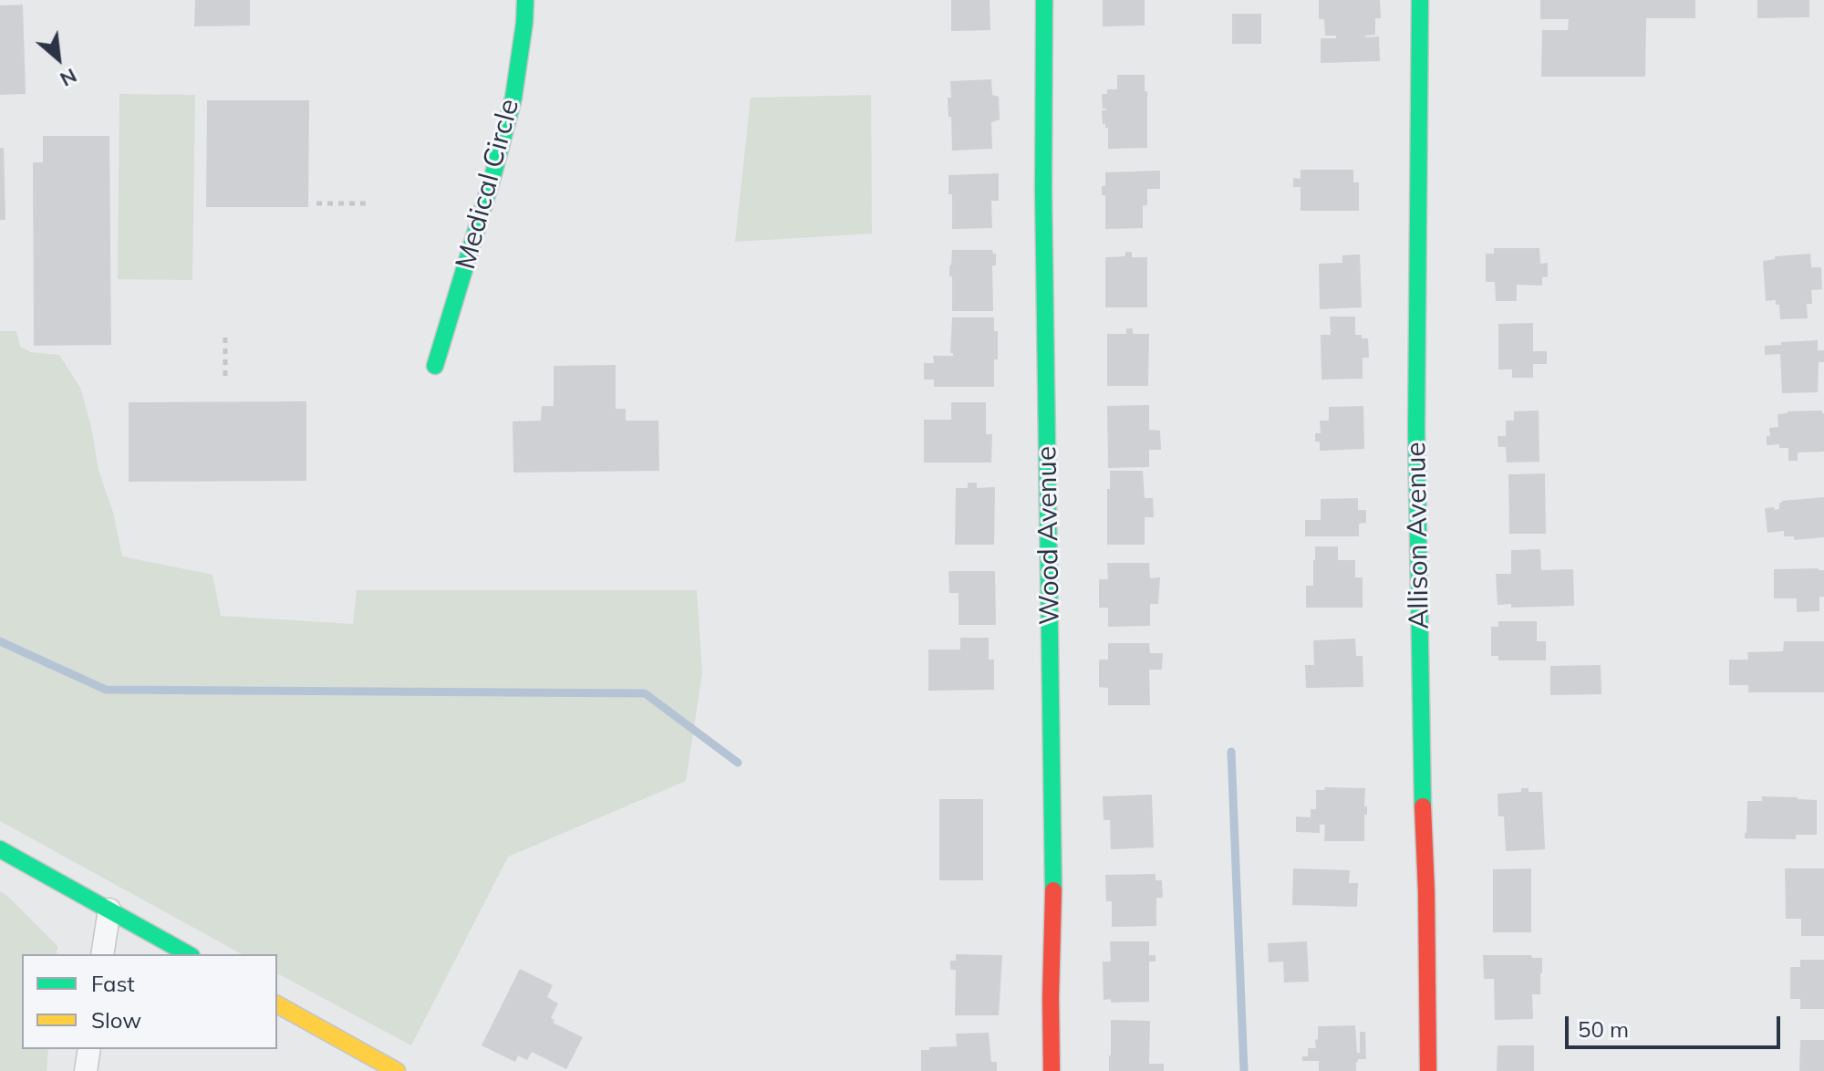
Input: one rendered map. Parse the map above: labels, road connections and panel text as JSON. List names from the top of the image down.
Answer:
{
  "streets": {
    "street": ["Medical Circle", "Wood Avenue", "Allison Avenue"]
  },
  "legend": ["Fast", "Slow"],
  "scale_bar": "50 m",
  "north": "bottom right"
}
